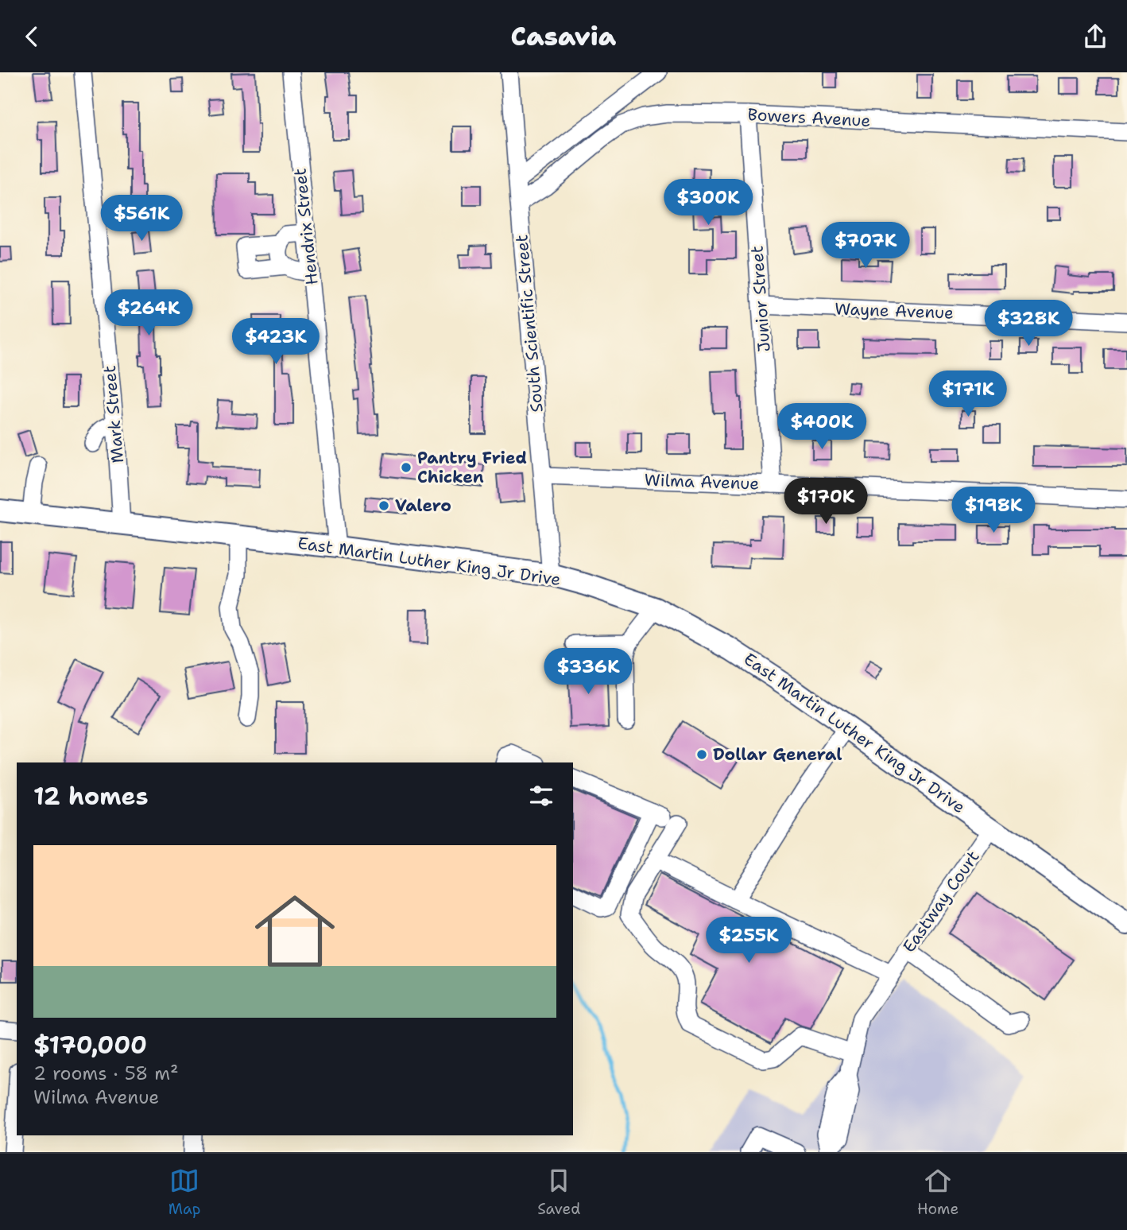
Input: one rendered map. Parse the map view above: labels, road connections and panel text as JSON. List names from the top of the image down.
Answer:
{
  "streets": {
    "main road": ["East Martin Luther King Jr Drive"],
    "street": [
      "Bowers Avenue",
      "Hendrix Street",
      "Junior Street",
      "Wayne Avenue",
      "South Scientific Street",
      "Mark Street",
      "Wilma Avenue",
      "Eastway Court"
    ]
  },
  "crossings": [
    ["Bowers Avenue", "Junior Street"],
    ["Bowers Avenue", "South Scientific Street"],
    ["Hendrix Street", "East Martin Luther King Jr Drive"],
    ["Junior Street", "Wayne Avenue"],
    ["Junior Street", "Wilma Avenue"],
    ["South Scientific Street", "Wilma Avenue"],
    ["South Scientific Street", "East Martin Luther King Jr Drive"],
    ["Mark Street", "East Martin Luther King Jr Drive"],
    ["East Martin Luther King Jr Drive", "Eastway Court"]
  ],
  "places": ["Pantry Fried Chicken", "Valero", "Dollar General"],
  "page": {
    "header": "Casavia",
    "price": [
      "$300K",
      "$561K",
      "$707K",
      "$264K",
      "$328K",
      "$423K",
      "$171K",
      "$400K",
      "$170K",
      "$198K",
      "$336K",
      "$255K"
    ],
    "heading": "12 homes",
    "list": [
      {
        "name": "$170,000",
        "note": "2 rooms · 58 m² · Wilma Avenue"
      }
    ],
    "tabs": ["Map", "Saved", "Home"]
  }
}
